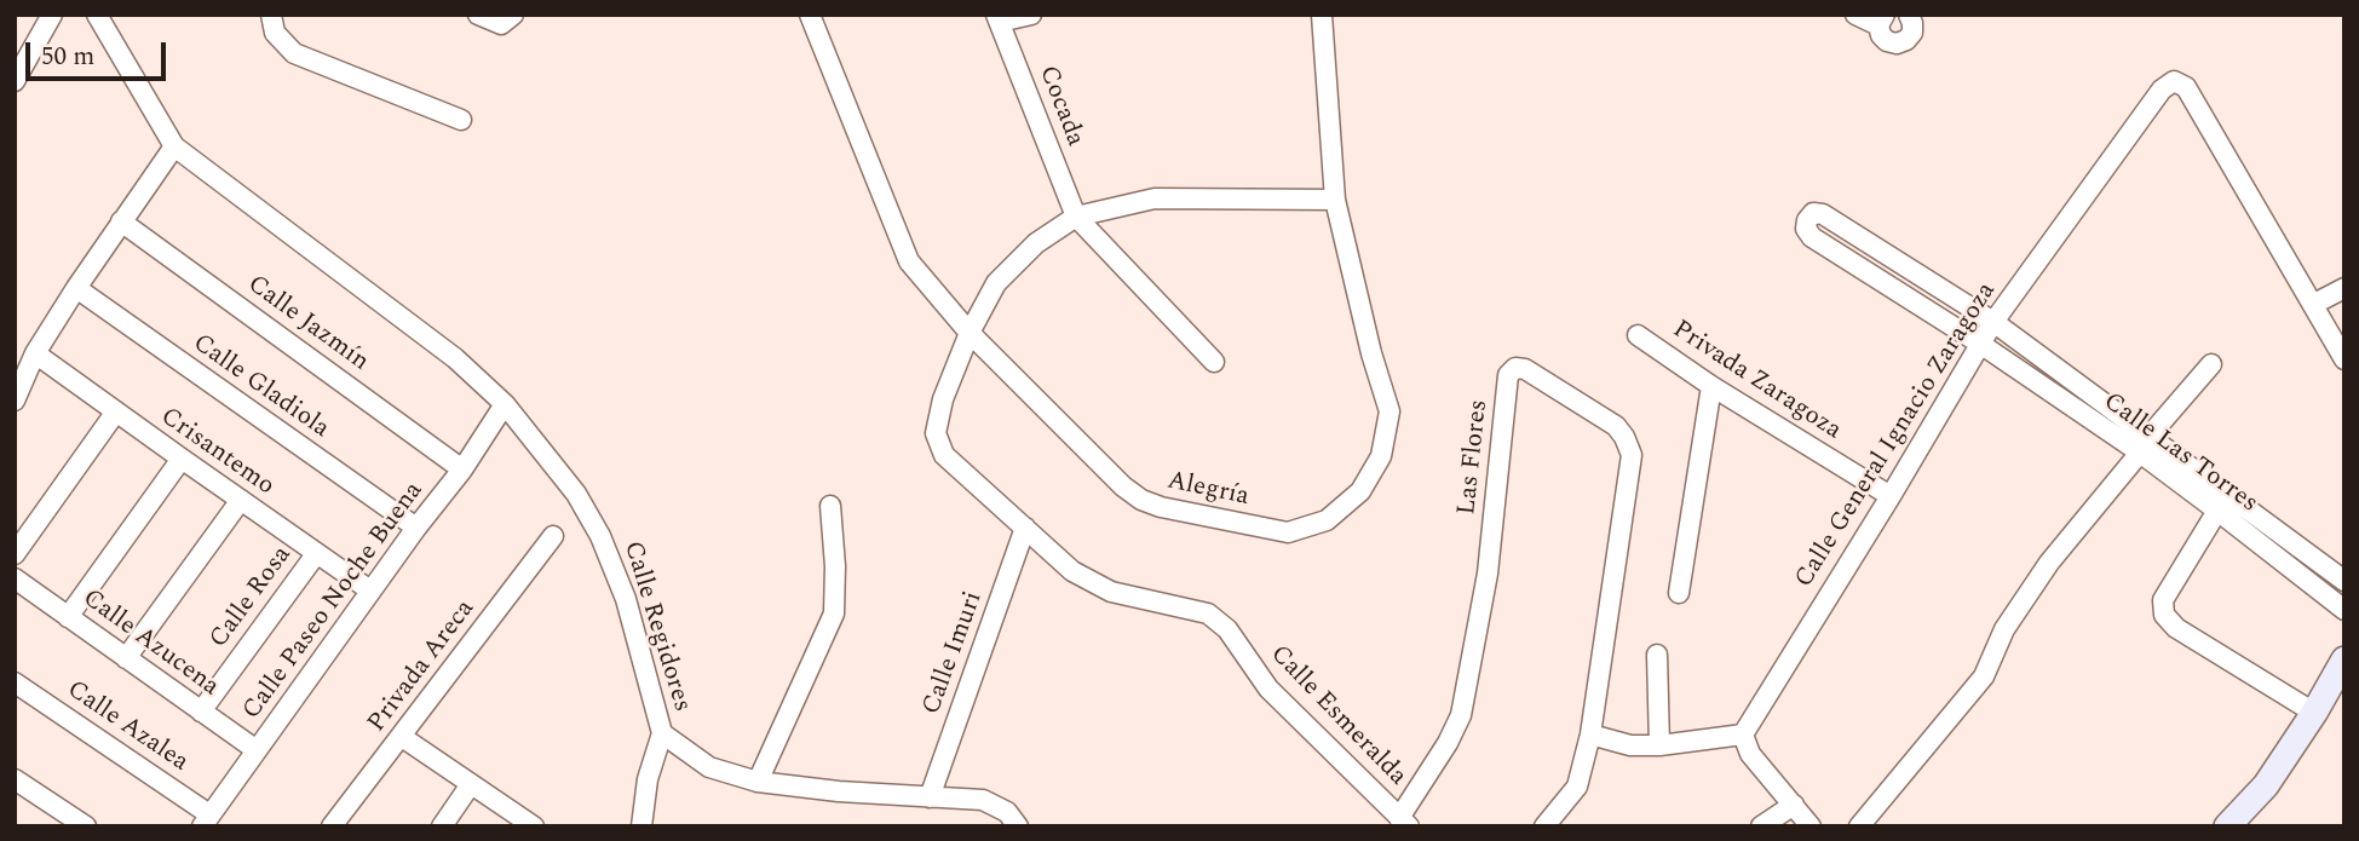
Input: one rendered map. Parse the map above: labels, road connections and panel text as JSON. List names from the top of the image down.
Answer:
{
  "streets": {
    "street": [
      "Cocada",
      "Calle Jazmín",
      "Privada Zaragoza",
      "Calle Gladiola",
      "Calle General Ignacio Zaragoza",
      "Crisantemo",
      "Calle Las Torres",
      "Las Flores",
      "Alegría",
      "Calle Rosa",
      "Calle Paseo Noche Buena",
      "Calle Regidores",
      "Calle Azucena",
      "Calle Imuri",
      "Privada Areca",
      "Calle Esmeralda",
      "Calle Azalea"
    ]
  },
  "crossings": [
    ["Cocada", "Calle Esmeralda"],
    ["Calle Jazmín", "Calle Paseo Noche Buena"],
    ["Privada Zaragoza", "Calle General Ignacio Zaragoza"],
    ["Calle Gladiola", "Calle Paseo Noche Buena"],
    ["Calle General Ignacio Zaragoza", "Calle Las Torres"],
    ["Crisantemo", "Calle Rosa"],
    ["Crisantemo", "Calle Paseo Noche Buena"],
    ["Las Flores", "Calle Esmeralda"],
    ["Alegría", "Calle Esmeralda"],
    ["Calle Rosa", "Calle Azucena"],
    ["Calle Paseo Noche Buena", "Calle Regidores"],
    ["Calle Paseo Noche Buena", "Calle Azucena"],
    ["Calle Paseo Noche Buena", "Calle Azalea"],
    ["Calle Regidores", "Calle Imuri"],
    ["Calle Imuri", "Calle Esmeralda"]
  ],
  "scale_bar": "50 m"
}
